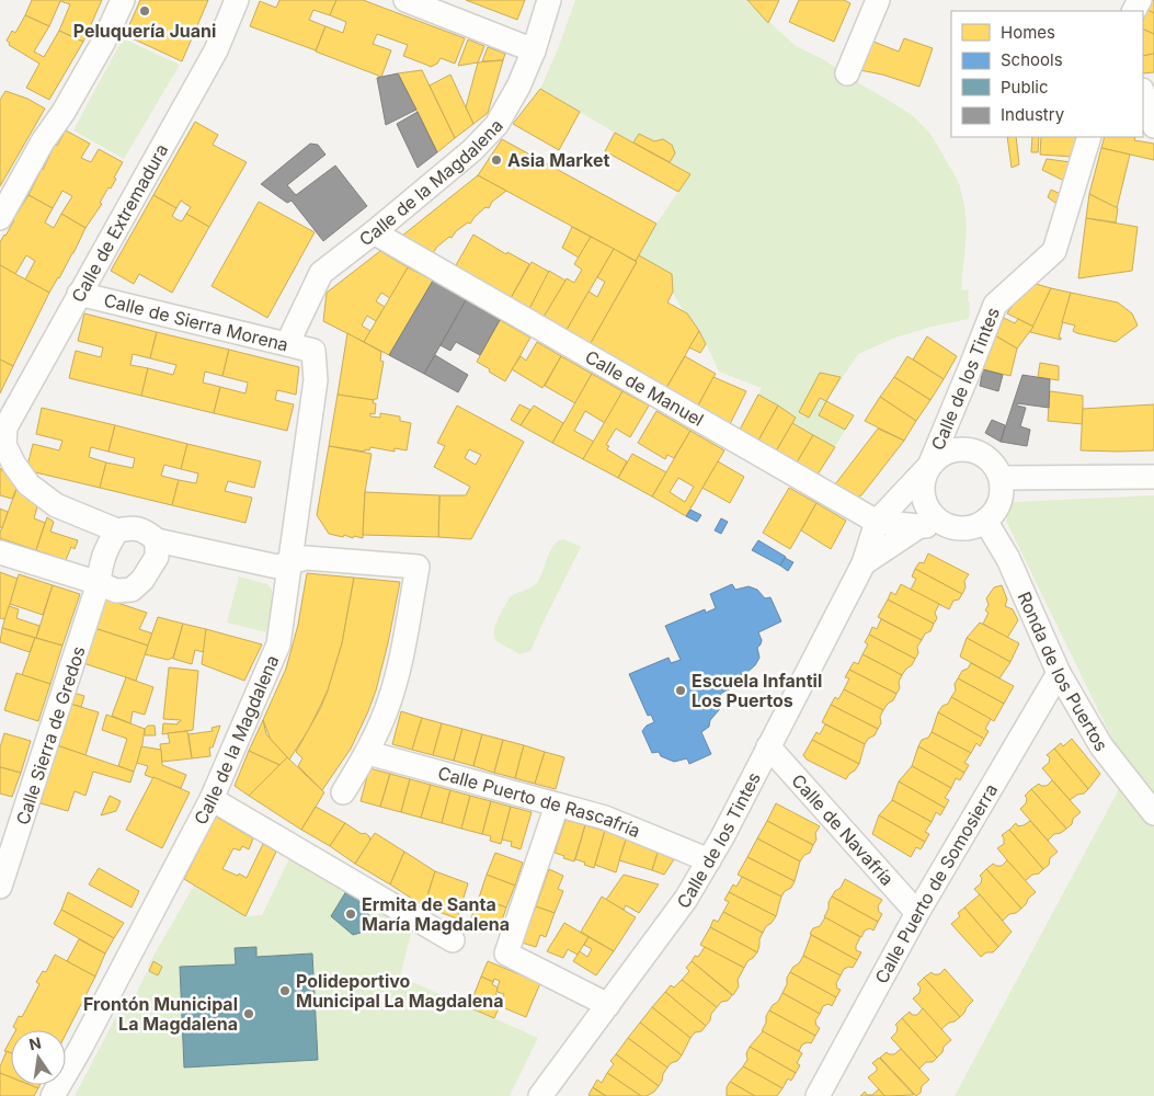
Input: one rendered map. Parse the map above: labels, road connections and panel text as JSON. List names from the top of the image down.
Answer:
{
  "streets": {
    "street": [
      "Calle de la Magdalena",
      "Calle de Extremadura",
      "Calle de Sierra Morena",
      "Calle de los Tintes",
      "Calle de Manuel",
      "Ronda de los Puertos",
      "Calle Sierra de Gredos",
      "Calle Puerto de Rascafría",
      "Calle de Navafría",
      "Calle Puerto de Somosierra"
    ]
  },
  "crossings": [
    ["Calle de la Magdalena", "Calle de Sierra Morena"],
    ["Calle de la Magdalena", "Calle de Manuel"],
    ["Calle de Extremadura", "Calle de Sierra Morena"],
    ["Calle de Extremadura", "Calle Sierra de Gredos"],
    ["Calle de los Tintes", "Calle de Manuel"],
    ["Calle de los Tintes", "Ronda de los Puertos"],
    ["Calle de los Tintes", "Calle Puerto de Rascafría"],
    ["Calle de los Tintes", "Calle de Navafría"],
    ["Ronda de los Puertos", "Calle Puerto de Somosierra"],
    ["Calle de Navafría", "Calle Puerto de Somosierra"]
  ],
  "places": [
    "Peluquería Juani",
    "Asia Market",
    "Escuela Infantil Los Puertos",
    "Ermita de Santa María Magdalena",
    "Polideportivo Municipal La Magdalena",
    "Frontón Municipal La Magdalena"
  ],
  "legend": [
    "Homes",
    "Schools",
    "Public",
    "Industry"
  ],
  "north": "top"
}
